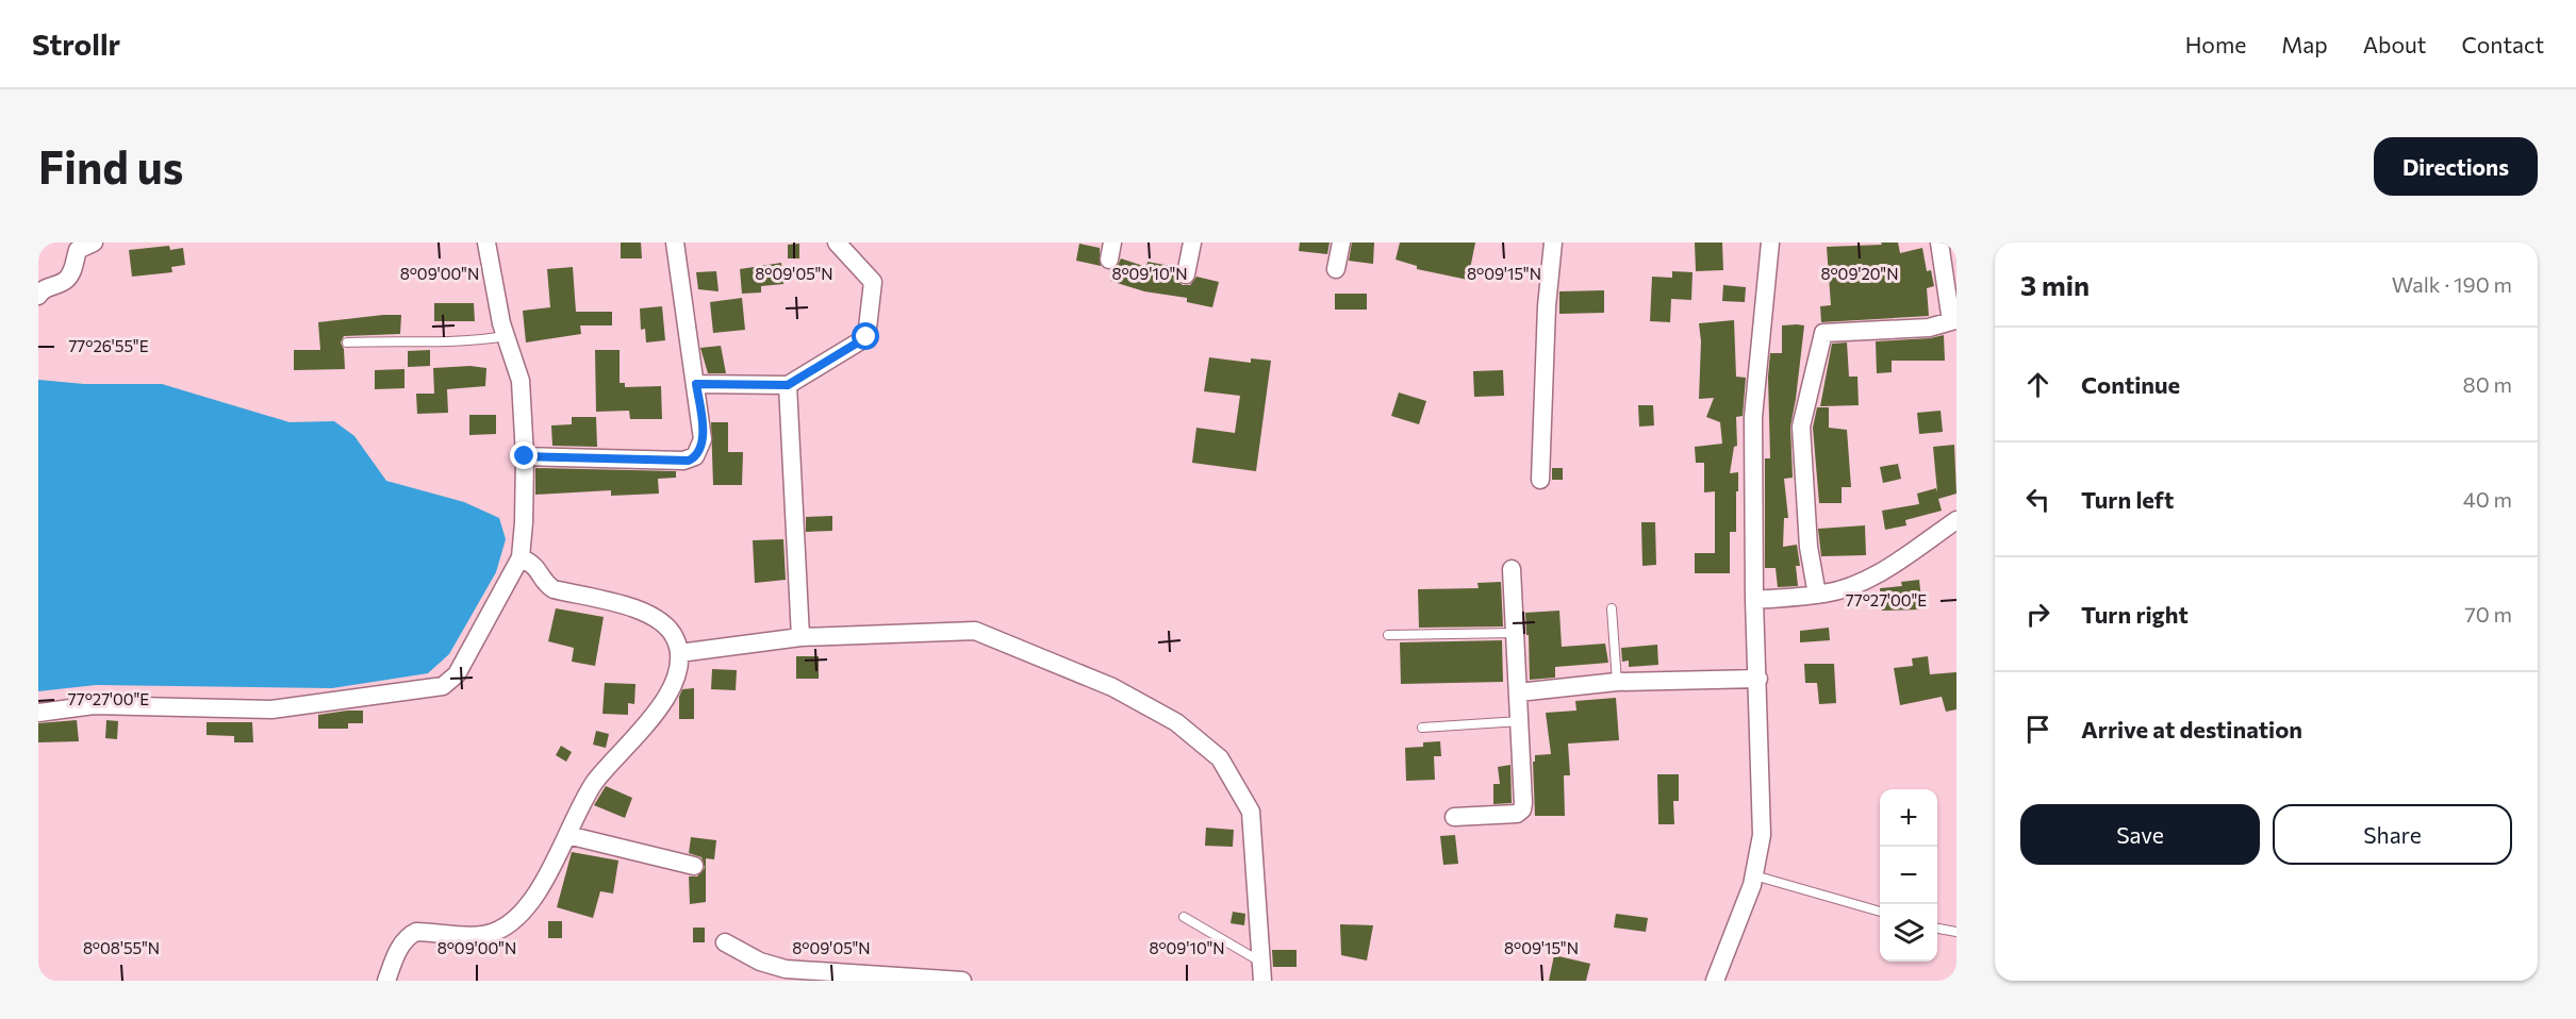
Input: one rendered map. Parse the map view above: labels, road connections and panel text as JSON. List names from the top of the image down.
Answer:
{
  "page": {
    "header": "Strollr",
    "nav": [
      "Home",
      "Map",
      "About",
      "Contact"
    ],
    "buttons": [
      "Directions",
      ["Save", "Share"]
    ],
    "title": "Find us",
    "heading": ["3 min", "Walk · 190 m"],
    "list": [
      ["Continue", "80 m"],
      ["Turn left", "40 m"],
      ["Turn right", "70 m"],
      "Arrive at destination"
    ],
    "map_buttons": ["+", "−"]
  },
  "coordinates": [
    "8°09'00\"N",
    "8°09'05\"N",
    "8°09'10\"N",
    "8°09'15\"N",
    "8°09'20\"N",
    "77°26'55\"E",
    "77°27'00\"E",
    "8°08'55\"N"
  ]
}
